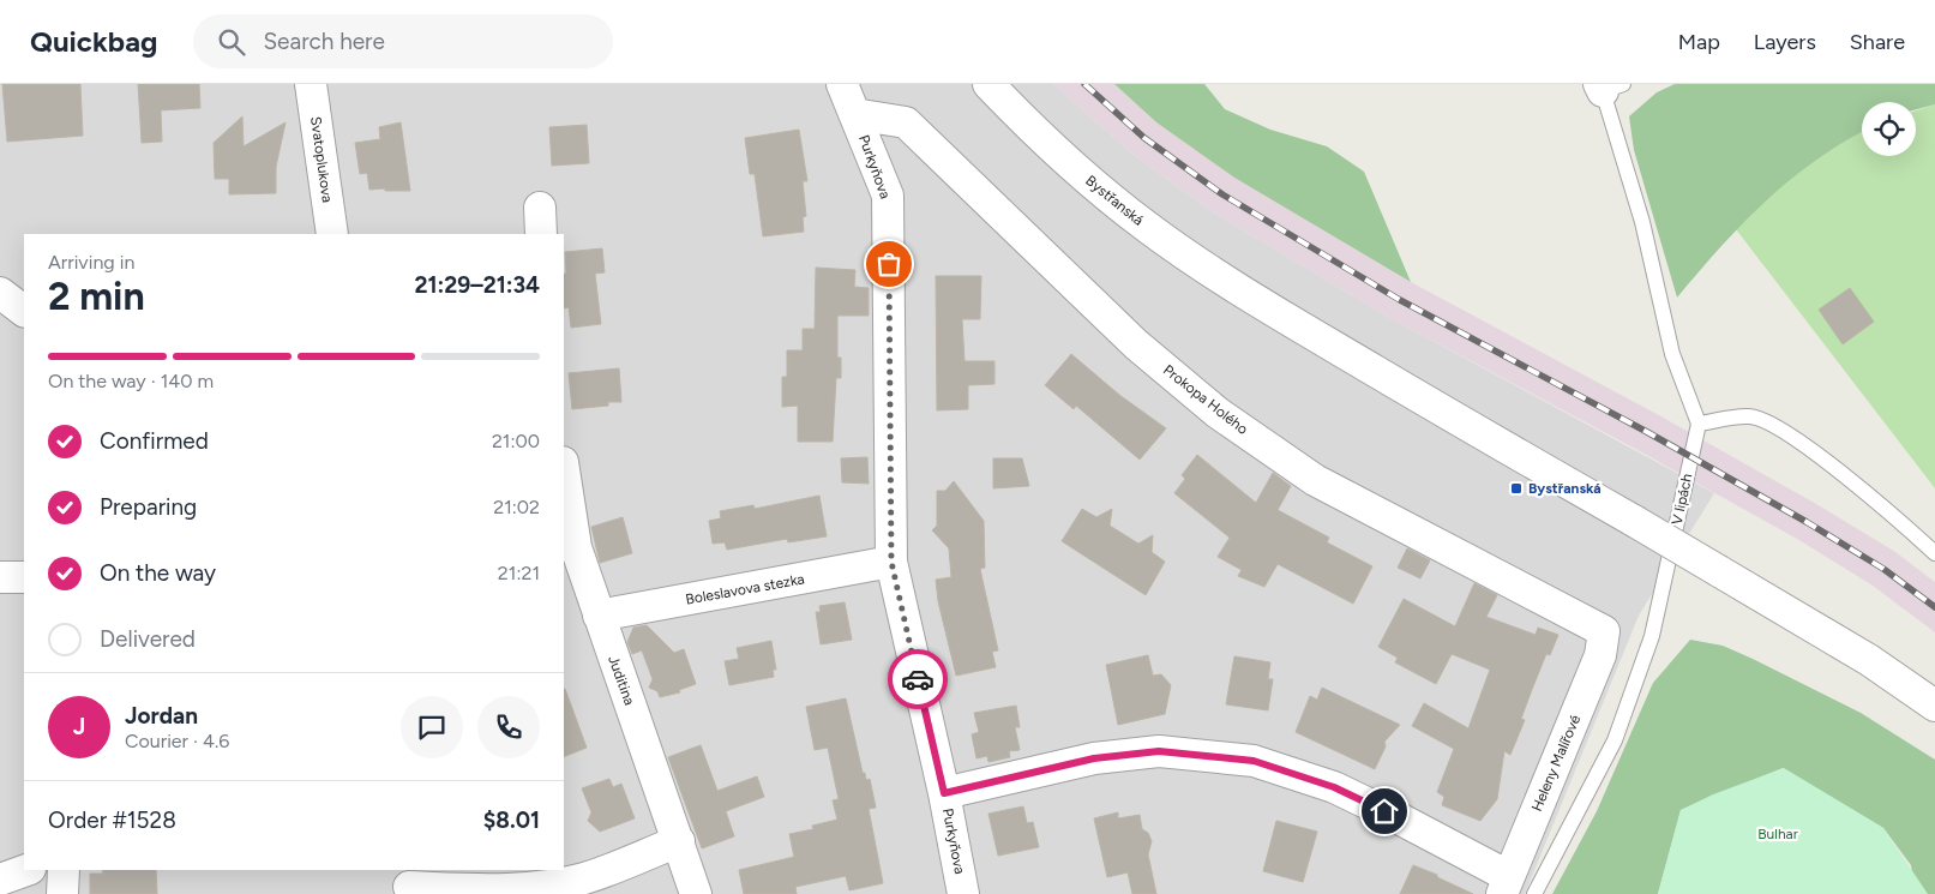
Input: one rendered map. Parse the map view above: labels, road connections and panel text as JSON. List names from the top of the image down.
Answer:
{
  "streets": {
    "street": [
      "Svatoplukova",
      "Purkyňova",
      "Bystřanská",
      "Prokopa Holého",
      "Boleslavova stezka",
      "Juditina",
      "Heleny Malířové"
    ],
    "lane": ["V lipách"]
  },
  "crossings": [
    ["Purkyňova", "Prokopa Holého"],
    ["Purkyňova", "Boleslavova stezka"],
    ["Prokopa Holého", "Heleny Malířové"],
    ["Boleslavova stezka", "Juditina"]
  ],
  "parks": ["Bulhar"],
  "places": {
    "transit": ["Bystřanská"]
  },
  "page": {
    "header": "Quickbag",
    "search": "Search here",
    "nav": ["Map", "Layers", "Share"],
    "heading": ["2 min", "Arriving in", "21:29–21:34"],
    "panel": [
      "Jordan",
      "Courier · 4.6",
      "Order #1528",
      "$8.01"
    ],
    "bar": "On the way · 140 m",
    "list": [
      ["Confirmed", "21:00"],
      ["Preparing", "21:02"],
      ["On the way", "21:21"],
      "Delivered"
    ],
    "round": "J"
  }
}
